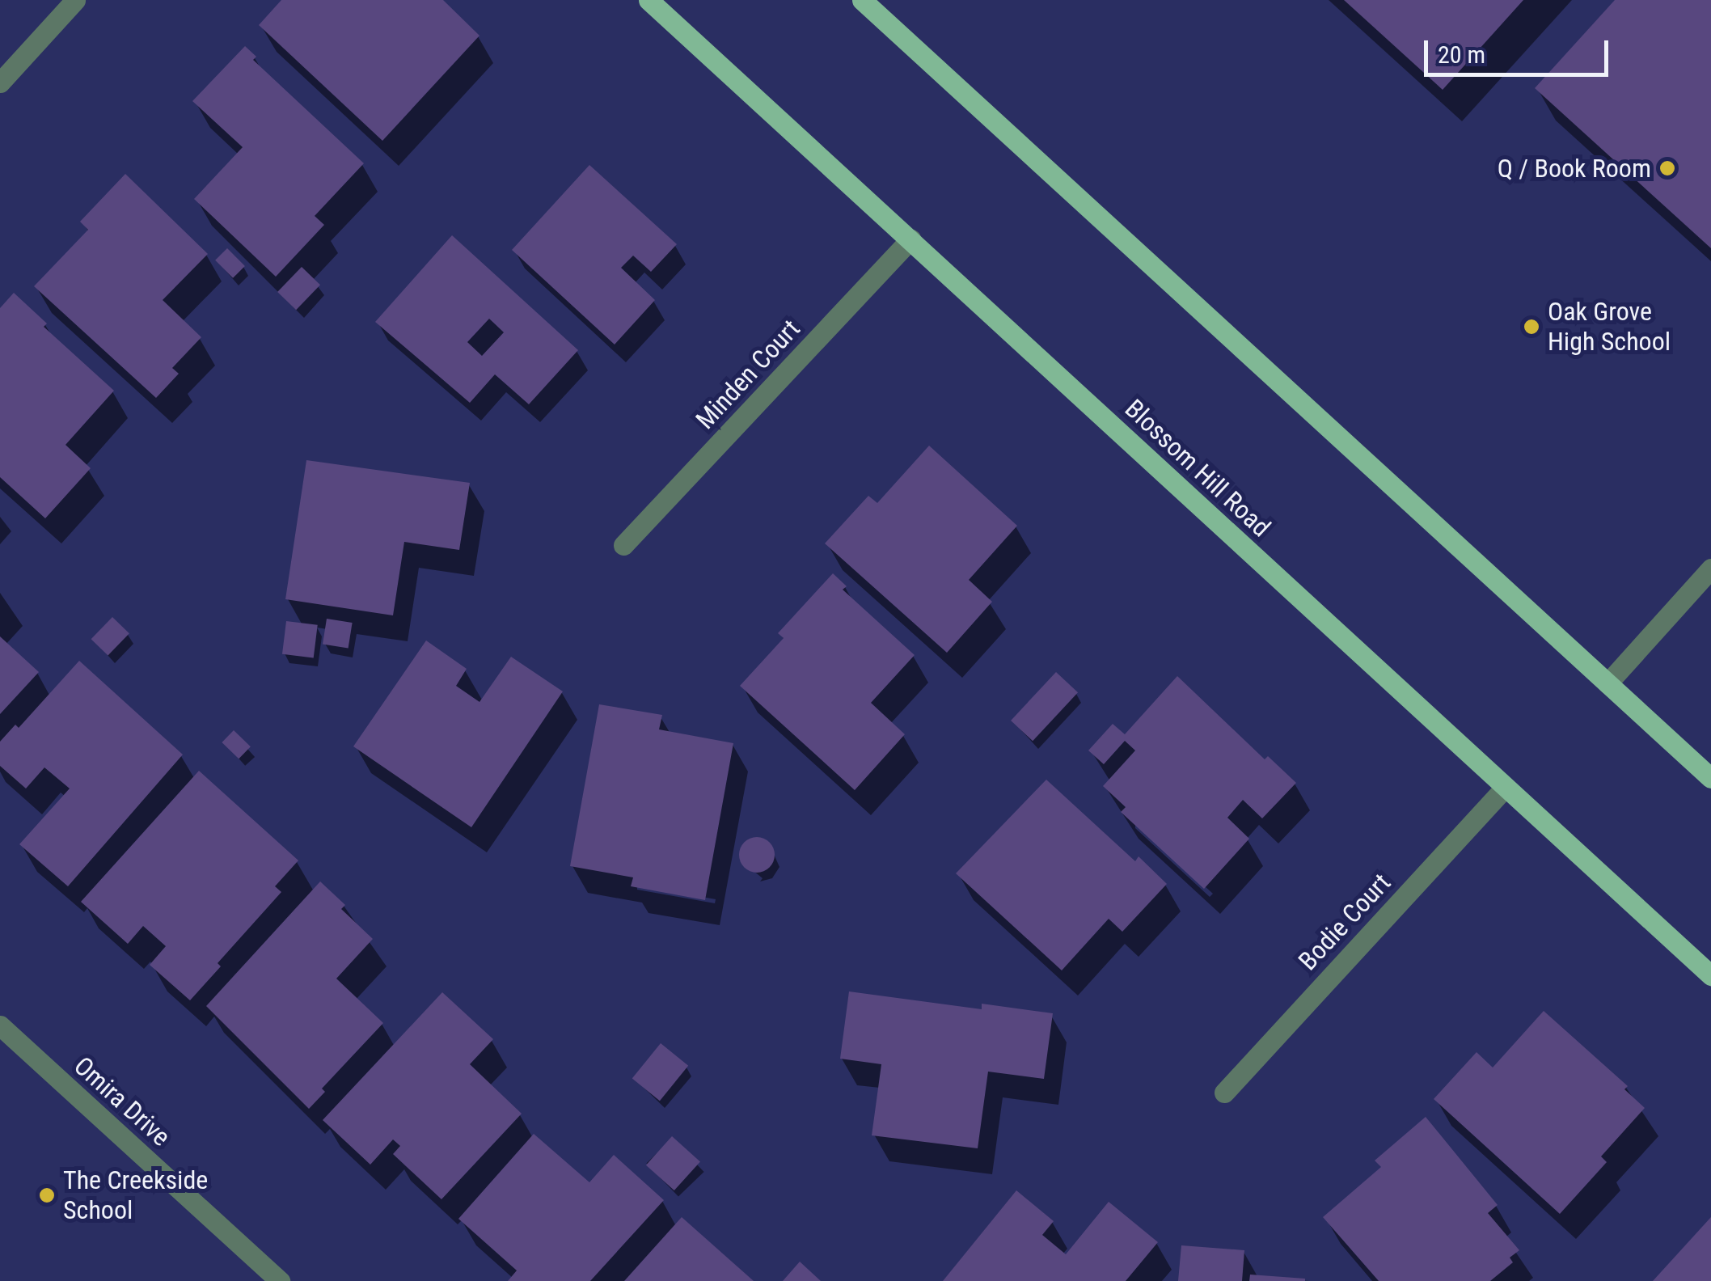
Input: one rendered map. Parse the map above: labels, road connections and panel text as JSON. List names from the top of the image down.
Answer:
{
  "streets": {
    "main road": ["Blossom Hill Road"],
    "street": ["Minden Court", "Bodie Court", "Omira Drive"]
  },
  "crossings": [
    ["Minden Court", "Blossom Hill Road"],
    ["Blossom Hill Road", "Bodie Court"]
  ],
  "places": ["Q / Book Room", "Oak Grove High School", "The Creekside School"],
  "scale_bar": "20 m"
}
